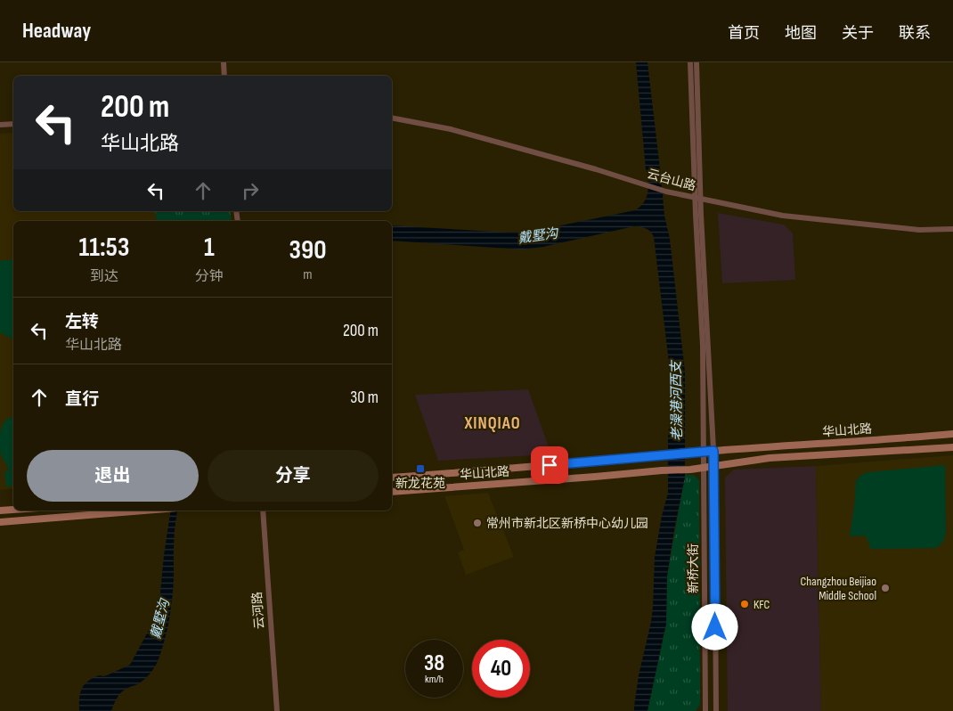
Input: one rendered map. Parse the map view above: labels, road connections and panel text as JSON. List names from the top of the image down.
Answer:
{
  "streets": {
    "main road": ["华山北路"],
    "street": ["云台山路", "新桥大街", "云河路"]
  },
  "crossings": [
    ["云台山路", "新桥大街"],
    ["华山北路", "新桥大街"]
  ],
  "districts": ["XINQIAO"],
  "water": ["戴墅沟", "老澡港河西支"],
  "places": {
    "transit": ["新龙花苑"],
    "other": ["常州市新北区新桥中心幼儿园", "Changzhou Beijiao Middle School", "KFC"]
  },
  "page": {
    "header": "Headway",
    "nav": [
      "首页",
      "地图",
      "关于",
      "联系"
    ],
    "turn": ["200 m", "华山北路"],
    "eta": [
      "11:53",
      "到达",
      "1",
      "分钟",
      "390",
      "m"
    ],
    "list": [
      {
        "name": "左转",
        "note": "华山北路",
        "value": "200 m"
      },
      {
        "name": "直行",
        "value": "30 m"
      }
    ],
    "buttons": ["退出", "分享"],
    "speed": "38 km/h",
    "limit": "40"
  }
}
